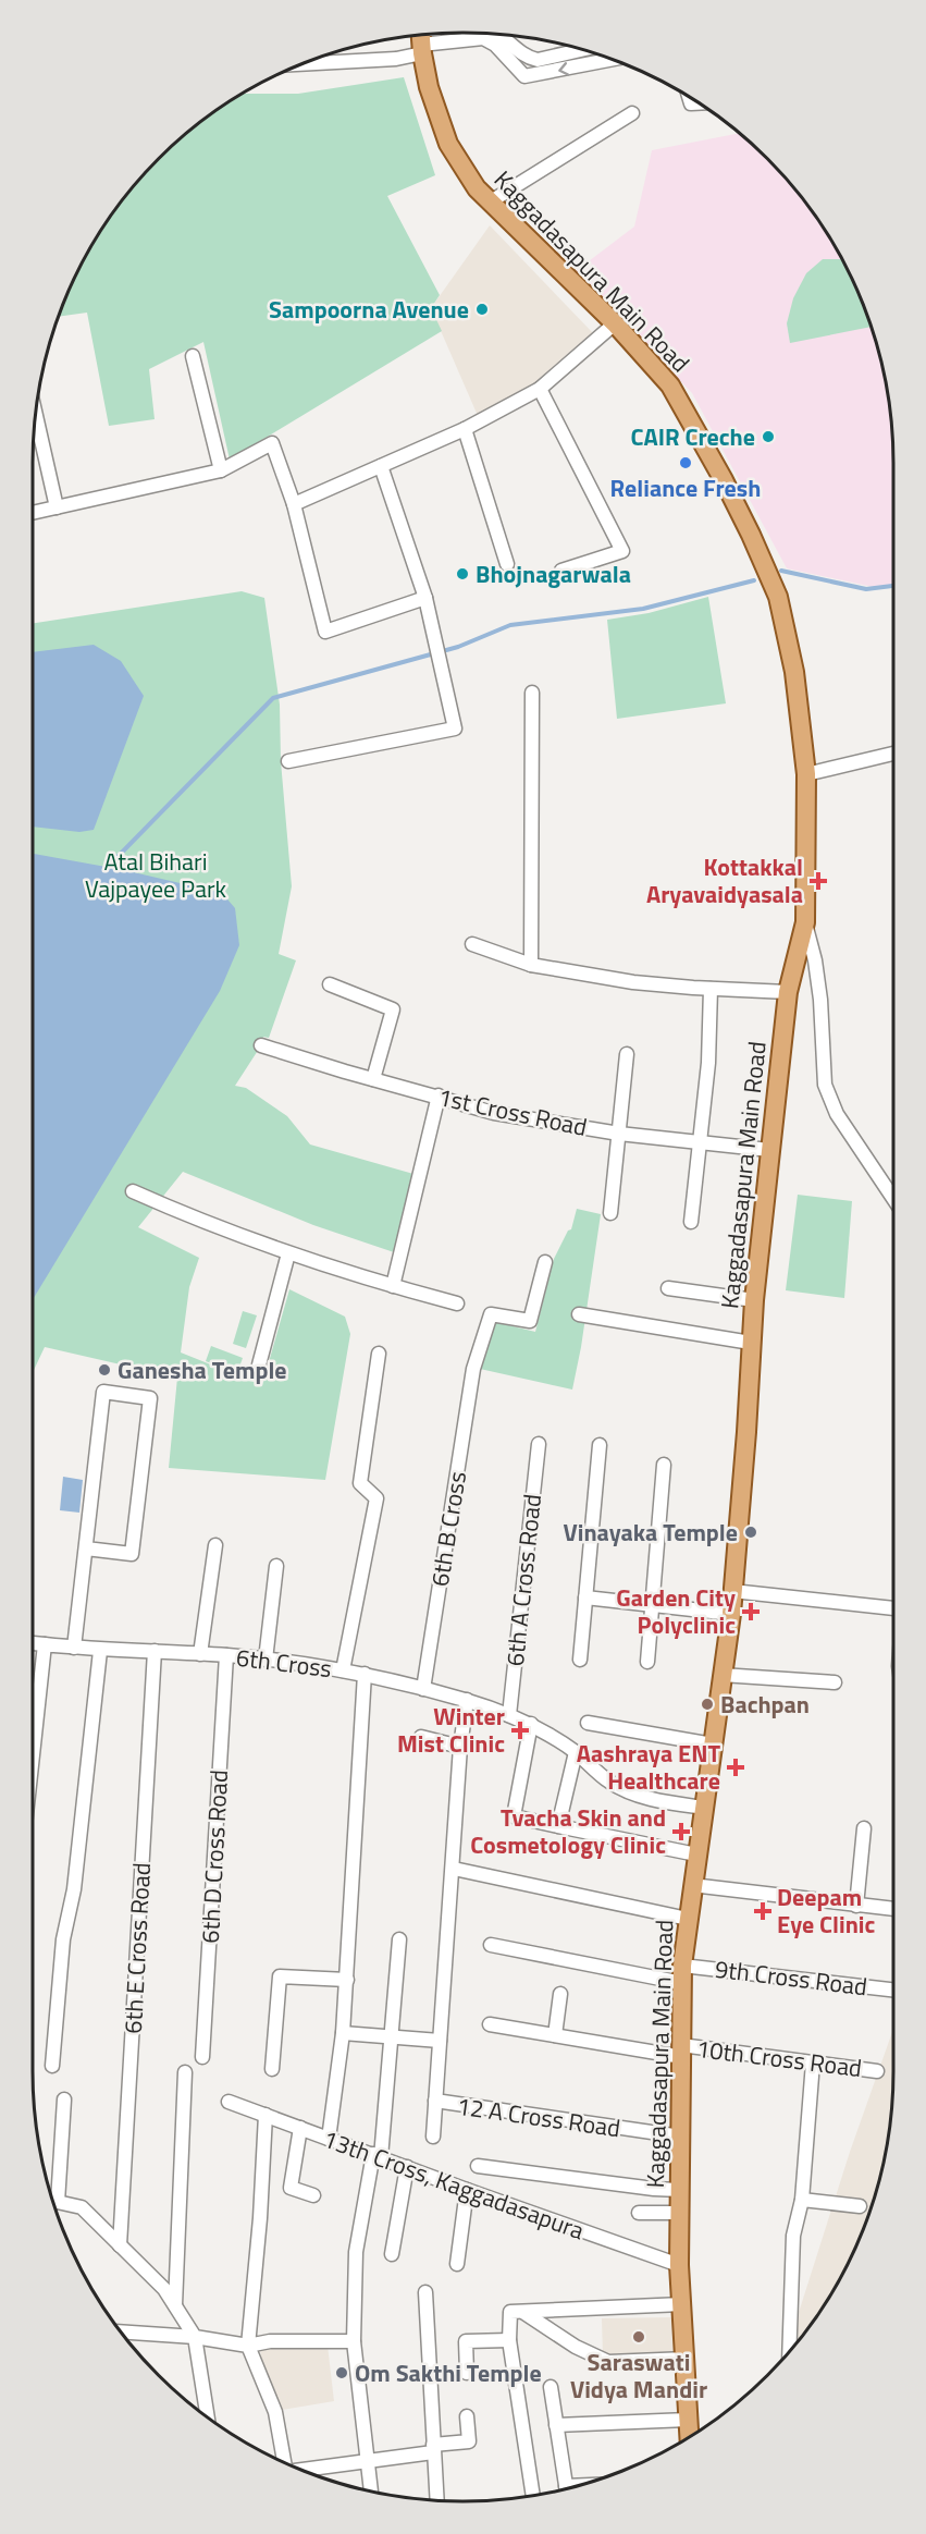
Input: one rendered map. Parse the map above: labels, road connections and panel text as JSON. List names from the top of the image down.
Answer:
{
  "streets": {
    "main road": ["Kaggadasapura Main Road"],
    "street": [
      "1st Cross Road",
      "6th B Cross",
      "6th A Cross Road",
      "6th Cross",
      "6th D Cross Road",
      "6th E Cross Road",
      "9th Cross Road",
      "10th Cross Road",
      "12 A Cross Road",
      "13th Cross, Kaggadasapura"
    ]
  },
  "crossings": [
    ["Kaggadasapura Main Road", "1st Cross Road"],
    ["Kaggadasapura Main Road", "6th Cross"],
    ["Kaggadasapura Main Road", "9th Cross Road"],
    ["Kaggadasapura Main Road", "10th Cross Road"],
    ["Kaggadasapura Main Road", "12 A Cross Road"],
    ["Kaggadasapura Main Road", "13th Cross, Kaggadasapura"],
    ["6th B Cross", "6th Cross"],
    ["6th A Cross Road", "6th Cross"],
    ["6th Cross", "6th D Cross Road"],
    ["6th Cross", "6th E Cross Road"]
  ],
  "parks": ["Atal Bihari Vajpayee Park"],
  "places": {
    "other": [
      "Sampoorna Avenue",
      "CAIR Creche",
      "Reliance Fresh",
      "Bhojnagarwala",
      "Ganesha Temple",
      "Vinayaka Temple",
      "Bachpan",
      "Saraswati Vidya Mandir",
      "Om Sakthi Temple"
    ],
    "health": [
      "Kottakkal Aryavaidyasala",
      "Garden City Polyclinic",
      "Winter Mist Clinic",
      "Aashraya ENT Healthcare",
      "Tvacha Skin and Cosmetology Clinic",
      "Deepam Eye Clinic"
    ]
  }
}
